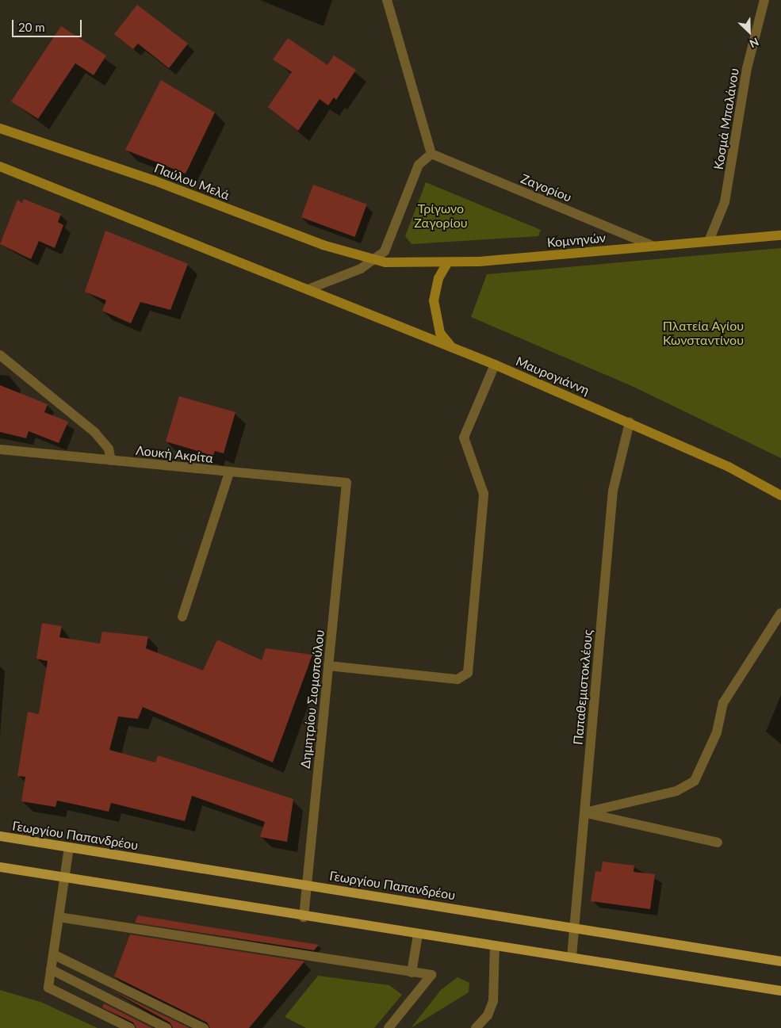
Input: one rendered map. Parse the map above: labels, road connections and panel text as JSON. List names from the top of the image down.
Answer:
{
  "streets": {
    "main road": [
      "Παύλου Μελά",
      "Κομνηνών",
      "Μαυρογιάννη",
      "Γεωργίου Παπανδρέου"
    ],
    "street": [
      "Κοσμά Μπαλάνου",
      "Ζαγορίου",
      "Λουκή Ακρίτα",
      "Παπαθεμιστοκλέους",
      "Δημητρίου Σιομοπούλου"
    ]
  },
  "crossings": [
    ["Κοσμά Μπαλάνου", "Κομνηνών"],
    ["Παύλου Μελά", "Κομνηνών"],
    ["Ζαγορίου", "Κομνηνών"],
    ["Μαυρογιάννη", "Παπαθεμιστοκλέους"],
    ["Λουκή Ακρίτα", "Δημητρίου Σιομοπούλου"],
    ["Παπαθεμιστοκλέους", "Γεωργίου Παπανδρέου"],
    ["Δημητρίου Σιομοπούλου", "Γεωργίου Παπανδρέου"]
  ],
  "parks": ["Τρίγωνο Ζαγορίου", "Πλατεία Αγίου Κωνσταντίνου"],
  "scale_bar": "20 m",
  "north": "bottom right"
}
